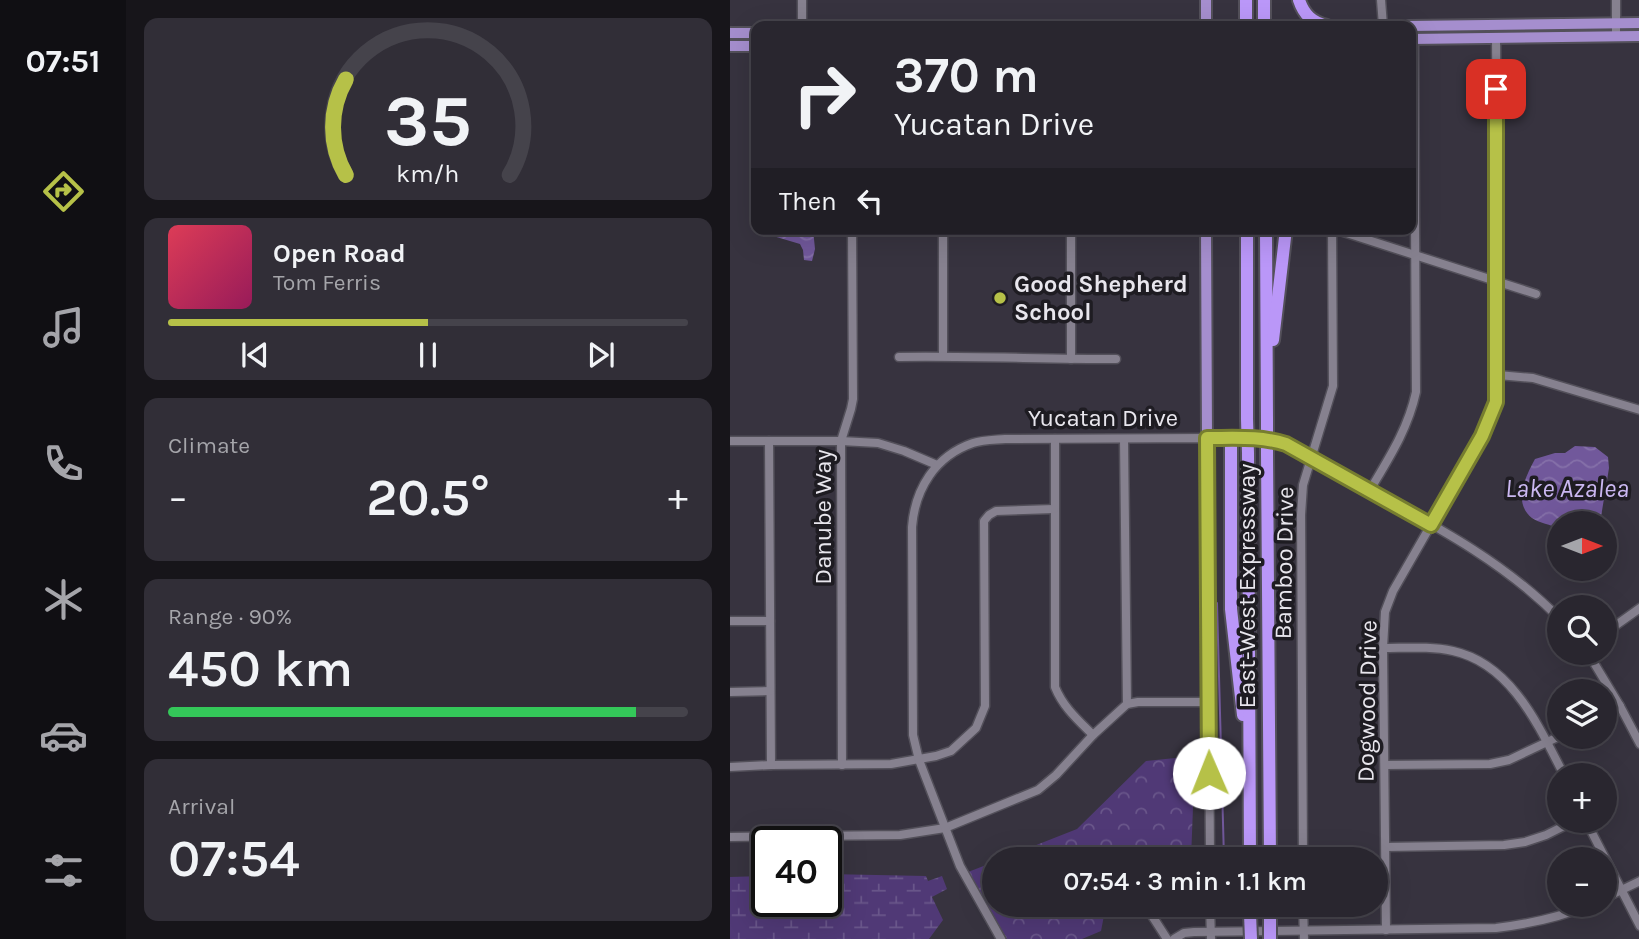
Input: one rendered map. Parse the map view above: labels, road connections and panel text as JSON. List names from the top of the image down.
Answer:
{
  "streets": {
    "highway": ["East-West Expressway"],
    "main road": ["Yucatan Drive"],
    "street": ["Danube Way", "Bamboo Drive", "Dogwood Drive"]
  },
  "crossings": [
    ["Yucatan Drive", "Bamboo Drive"],
    ["Yucatan Drive", "Dogwood Drive"]
  ],
  "water": ["Lake Azalea"],
  "places": ["Good Shepherd School"],
  "north": "right",
  "page": {
    "tabs": "07:51",
    "turn": ["370 m", "Yucatan Drive"],
    "then": "Then",
    "song": ["Open Road", "Tom Ferris"],
    "tile": [
      "Climate",
      ["Range · 90%", "450 km"],
      ["Arrival", "07:54"]
    ],
    "heat": ["−", "20.5°", "+"],
    "map_buttons": ["+", "−"],
    "limit": "40",
    "trip": "07:54 · 3 min · 1.1 km",
    "gauge": ["35", "km/h"]
  }
}
